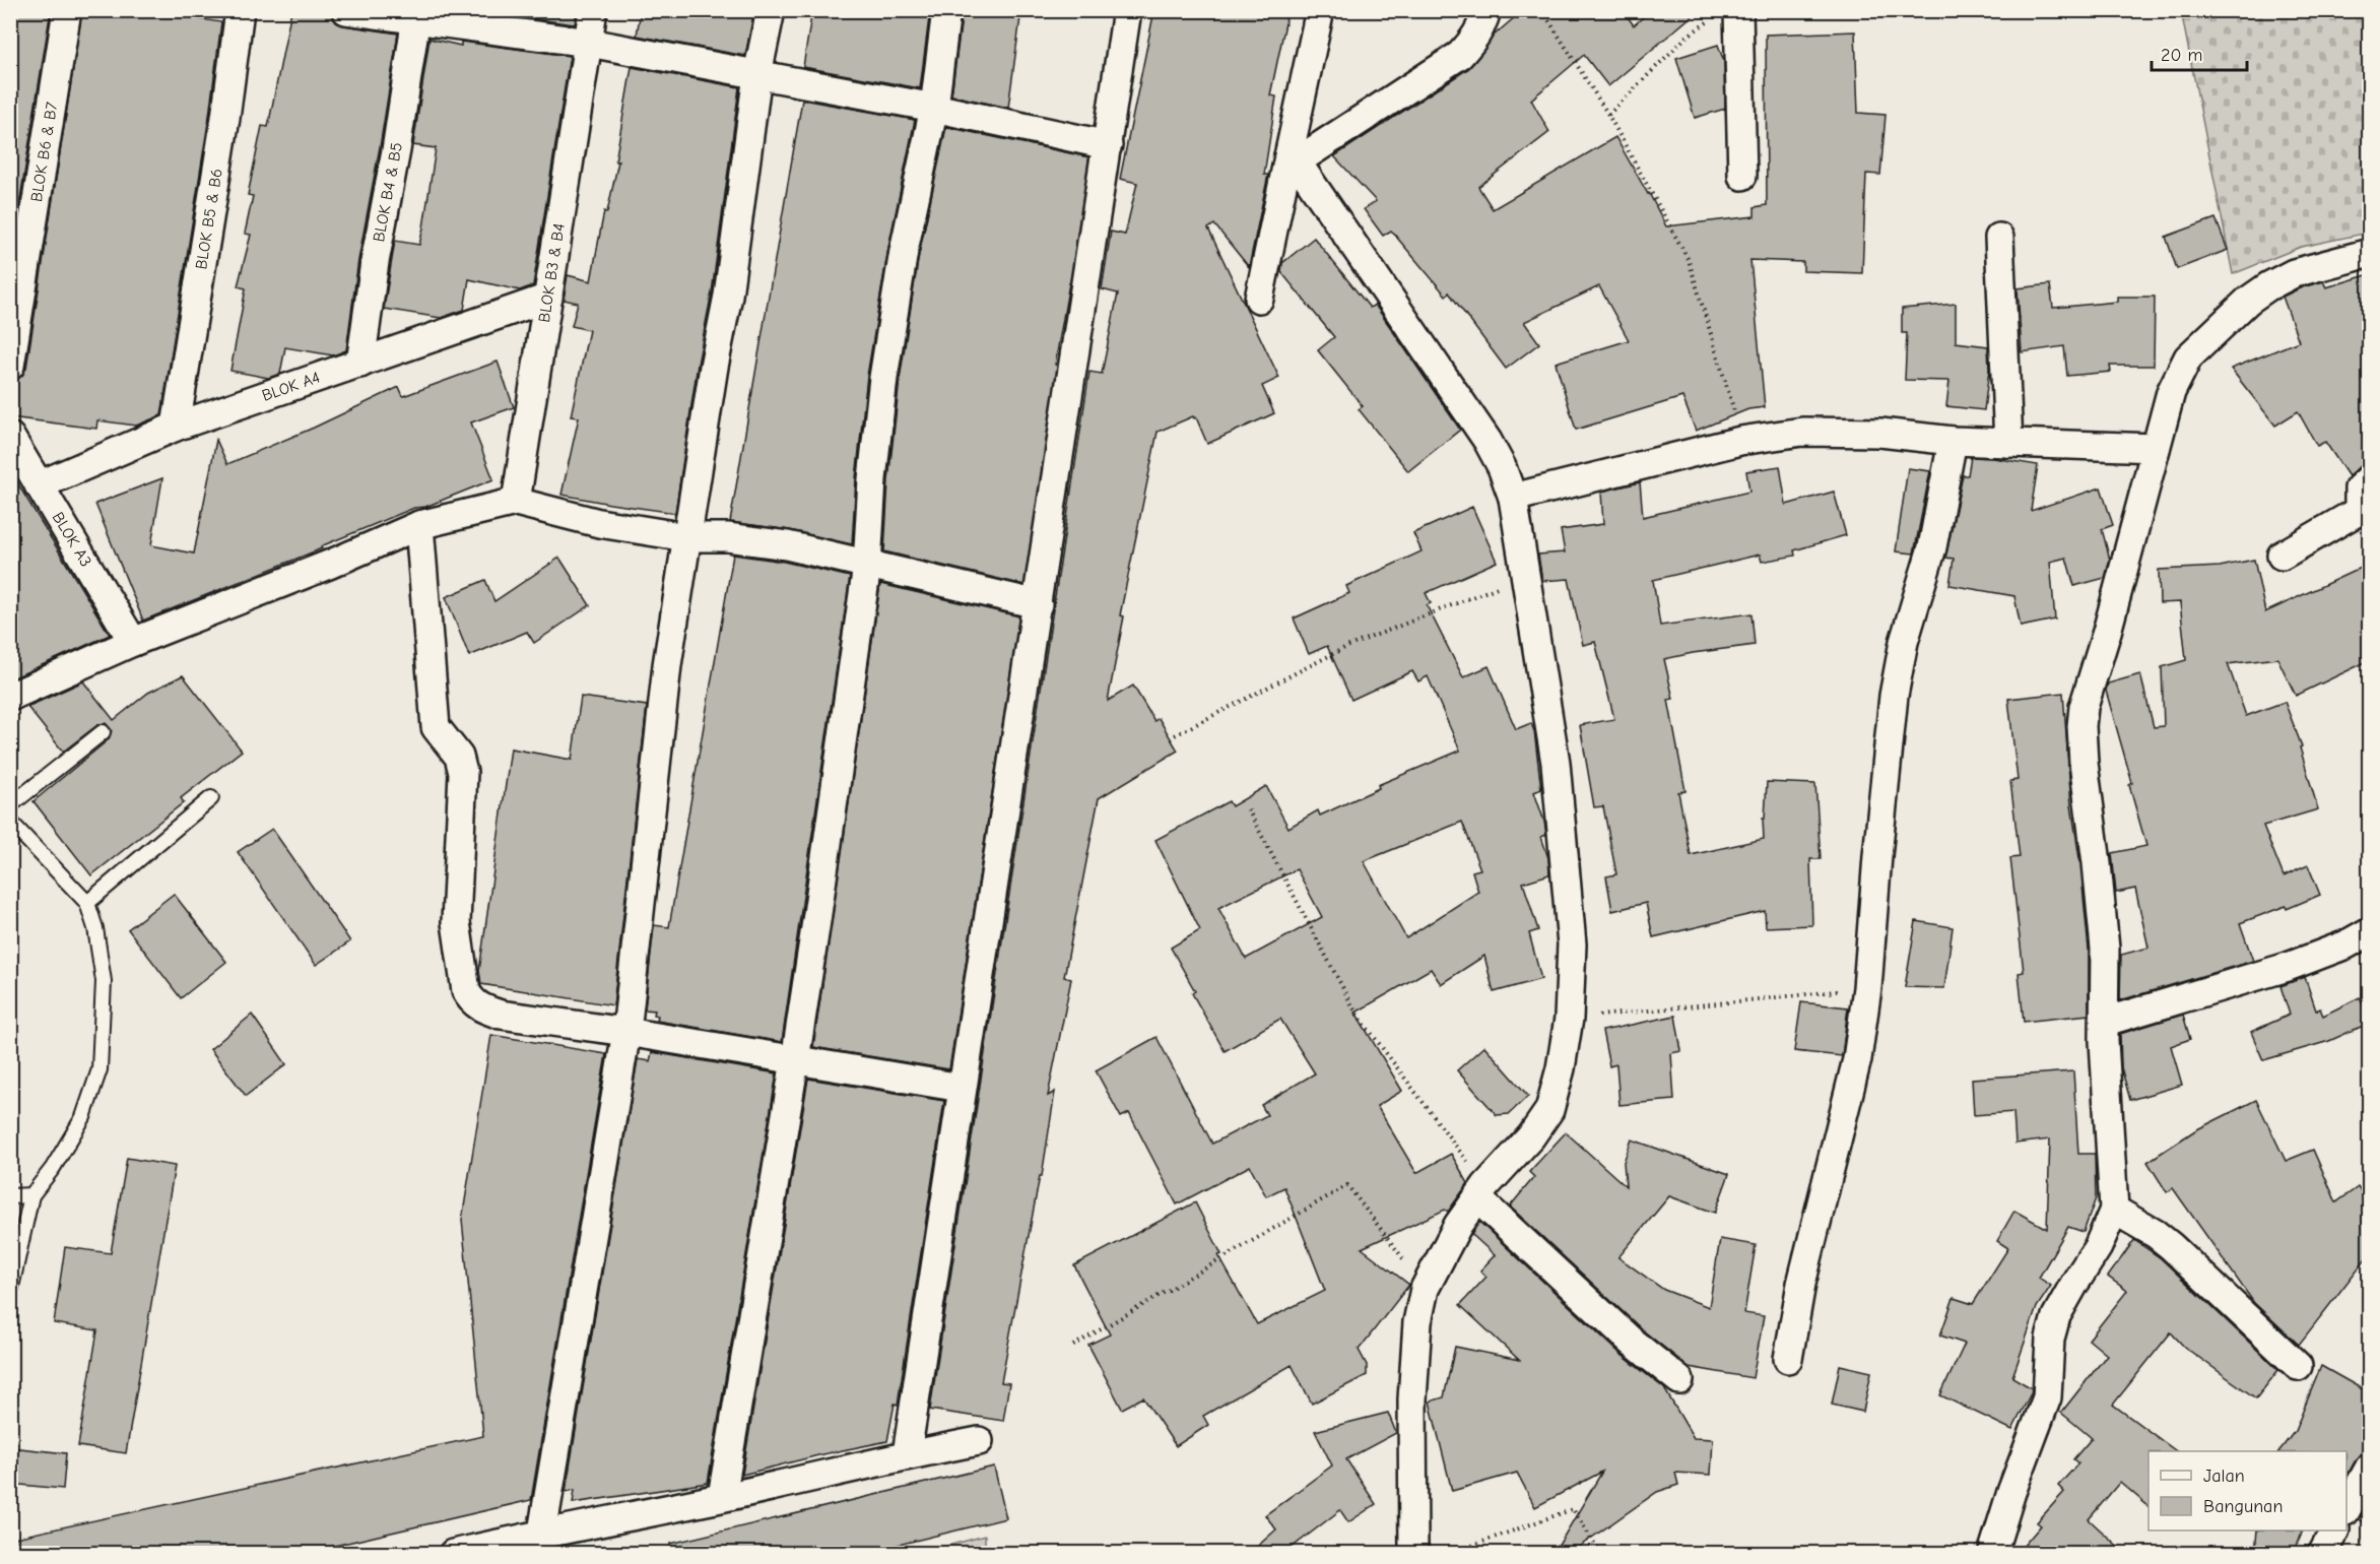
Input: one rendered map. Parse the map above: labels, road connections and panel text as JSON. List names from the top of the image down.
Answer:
{
  "streets": {
    "street": [
      "BLOK B6 & B7",
      "BLOK B4 & B5",
      "BLOK B5 & B6",
      "BLOK B3 & B4",
      "BLOK A4",
      "BLOK A3"
    ]
  },
  "crossings": [
    ["BLOK B4 & B5", "BLOK A4"],
    ["BLOK B5 & B6", "BLOK A4"],
    ["BLOK B3 & B4", "BLOK A4"],
    ["BLOK A4", "BLOK A3"]
  ],
  "legend": ["Jalan", "Bangunan"],
  "scale_bar": "20 m"
}
